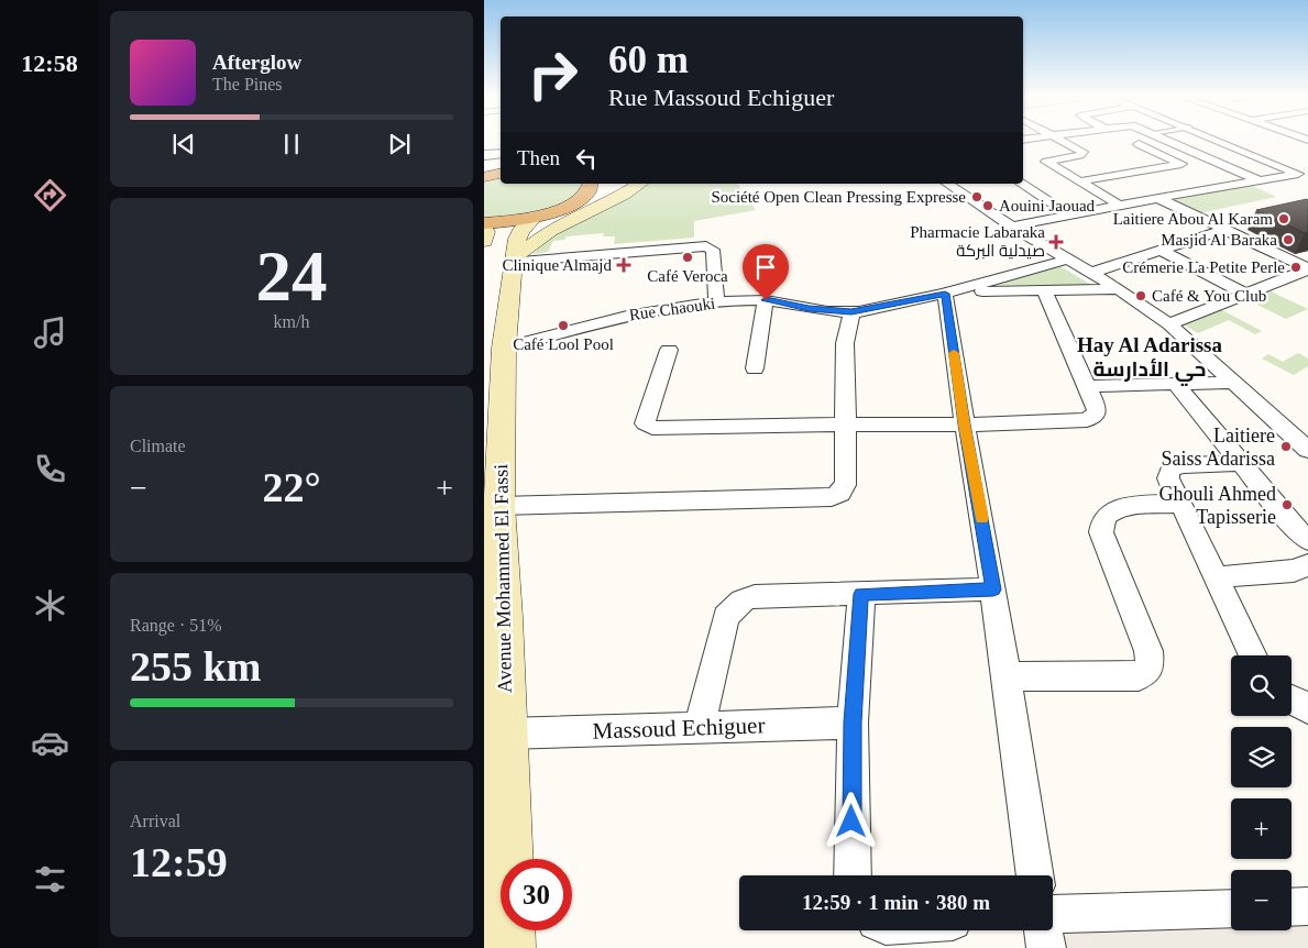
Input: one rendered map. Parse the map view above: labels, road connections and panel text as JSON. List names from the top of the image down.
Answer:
{
  "streets": {
    "main road": ["Avenue Mohammed El Fassi"],
    "street": ["Rue Chaouki", "Massoud Echiguer"]
  },
  "crossings": [
    ["Rue Chaouki", "Avenue Mohammed El Fassi"],
    ["Avenue Mohammed El Fassi", "Massoud Echiguer"]
  ],
  "districts": ["Hay Al Adarissa حي الأدارسة"],
  "places": {
    "other": [
      "Société Open Clean Pressing Expresse",
      "Aouini Jaouad",
      "Laitiere Abou Al Karam",
      "Masjid Al Baraka",
      "Café Veroca",
      "Crémerie La Petite Perle",
      "Café & You Club",
      "Café Lool Pool",
      "Laitiere Saiss Adarissa",
      "Ghouli Ahmed Tapisserie"
    ],
    "health": ["Pharmacie Labaraka صيدلية البركة", "Clinique Almajd"]
  },
  "page": {
    "tabs": "12:58",
    "turn": ["60 m", "Rue Massoud Echiguer"],
    "song": ["Afterglow", "The Pines"],
    "then": "Then",
    "tile": [
      ["24", "km/h"],
      "Climate",
      ["Range · 51%", "255 km"],
      ["Arrival", "12:59"]
    ],
    "heat": ["−", "22°", "+"],
    "map_buttons": ["+", "−"],
    "limit": "30",
    "trip": "12:59 · 1 min · 380 m"
  }
}
